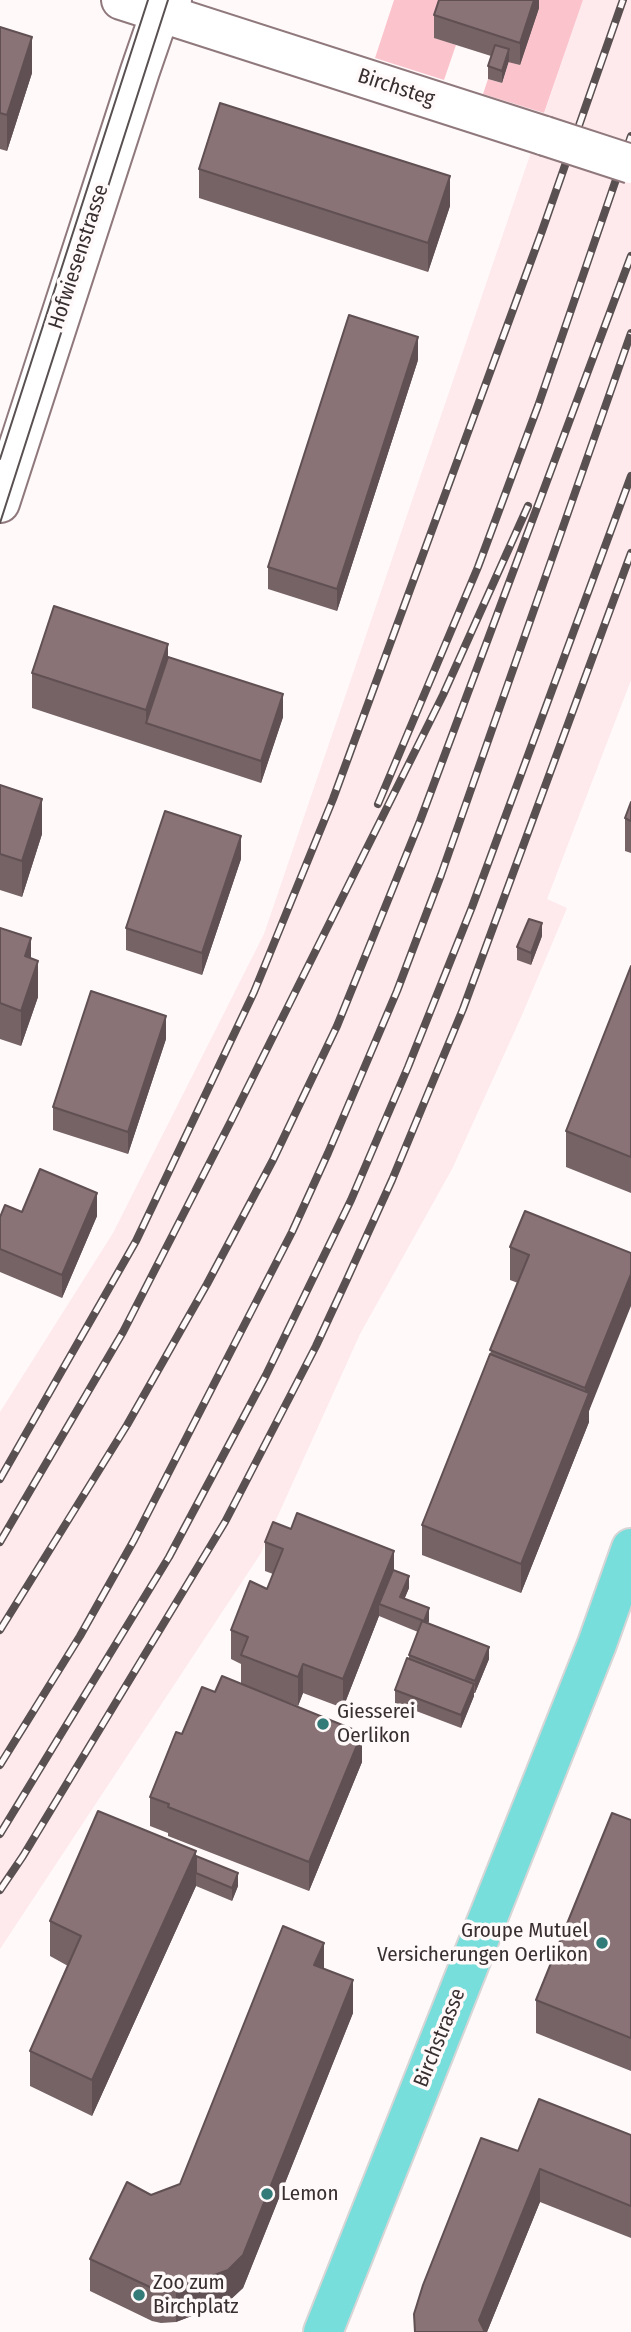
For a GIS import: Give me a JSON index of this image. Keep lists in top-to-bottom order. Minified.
{"streets":{"main road":["Birchstrasse"],"street":["Birchsteg","Hofwiesenstrasse"]},"crossings":[["Birchsteg","Hofwiesenstrasse"]],"places":["Giesserei Oerlikon","Groupe Mutuel Versicherungen Oerlikon","Lemon","Zoo zum Birchplatz"]}
